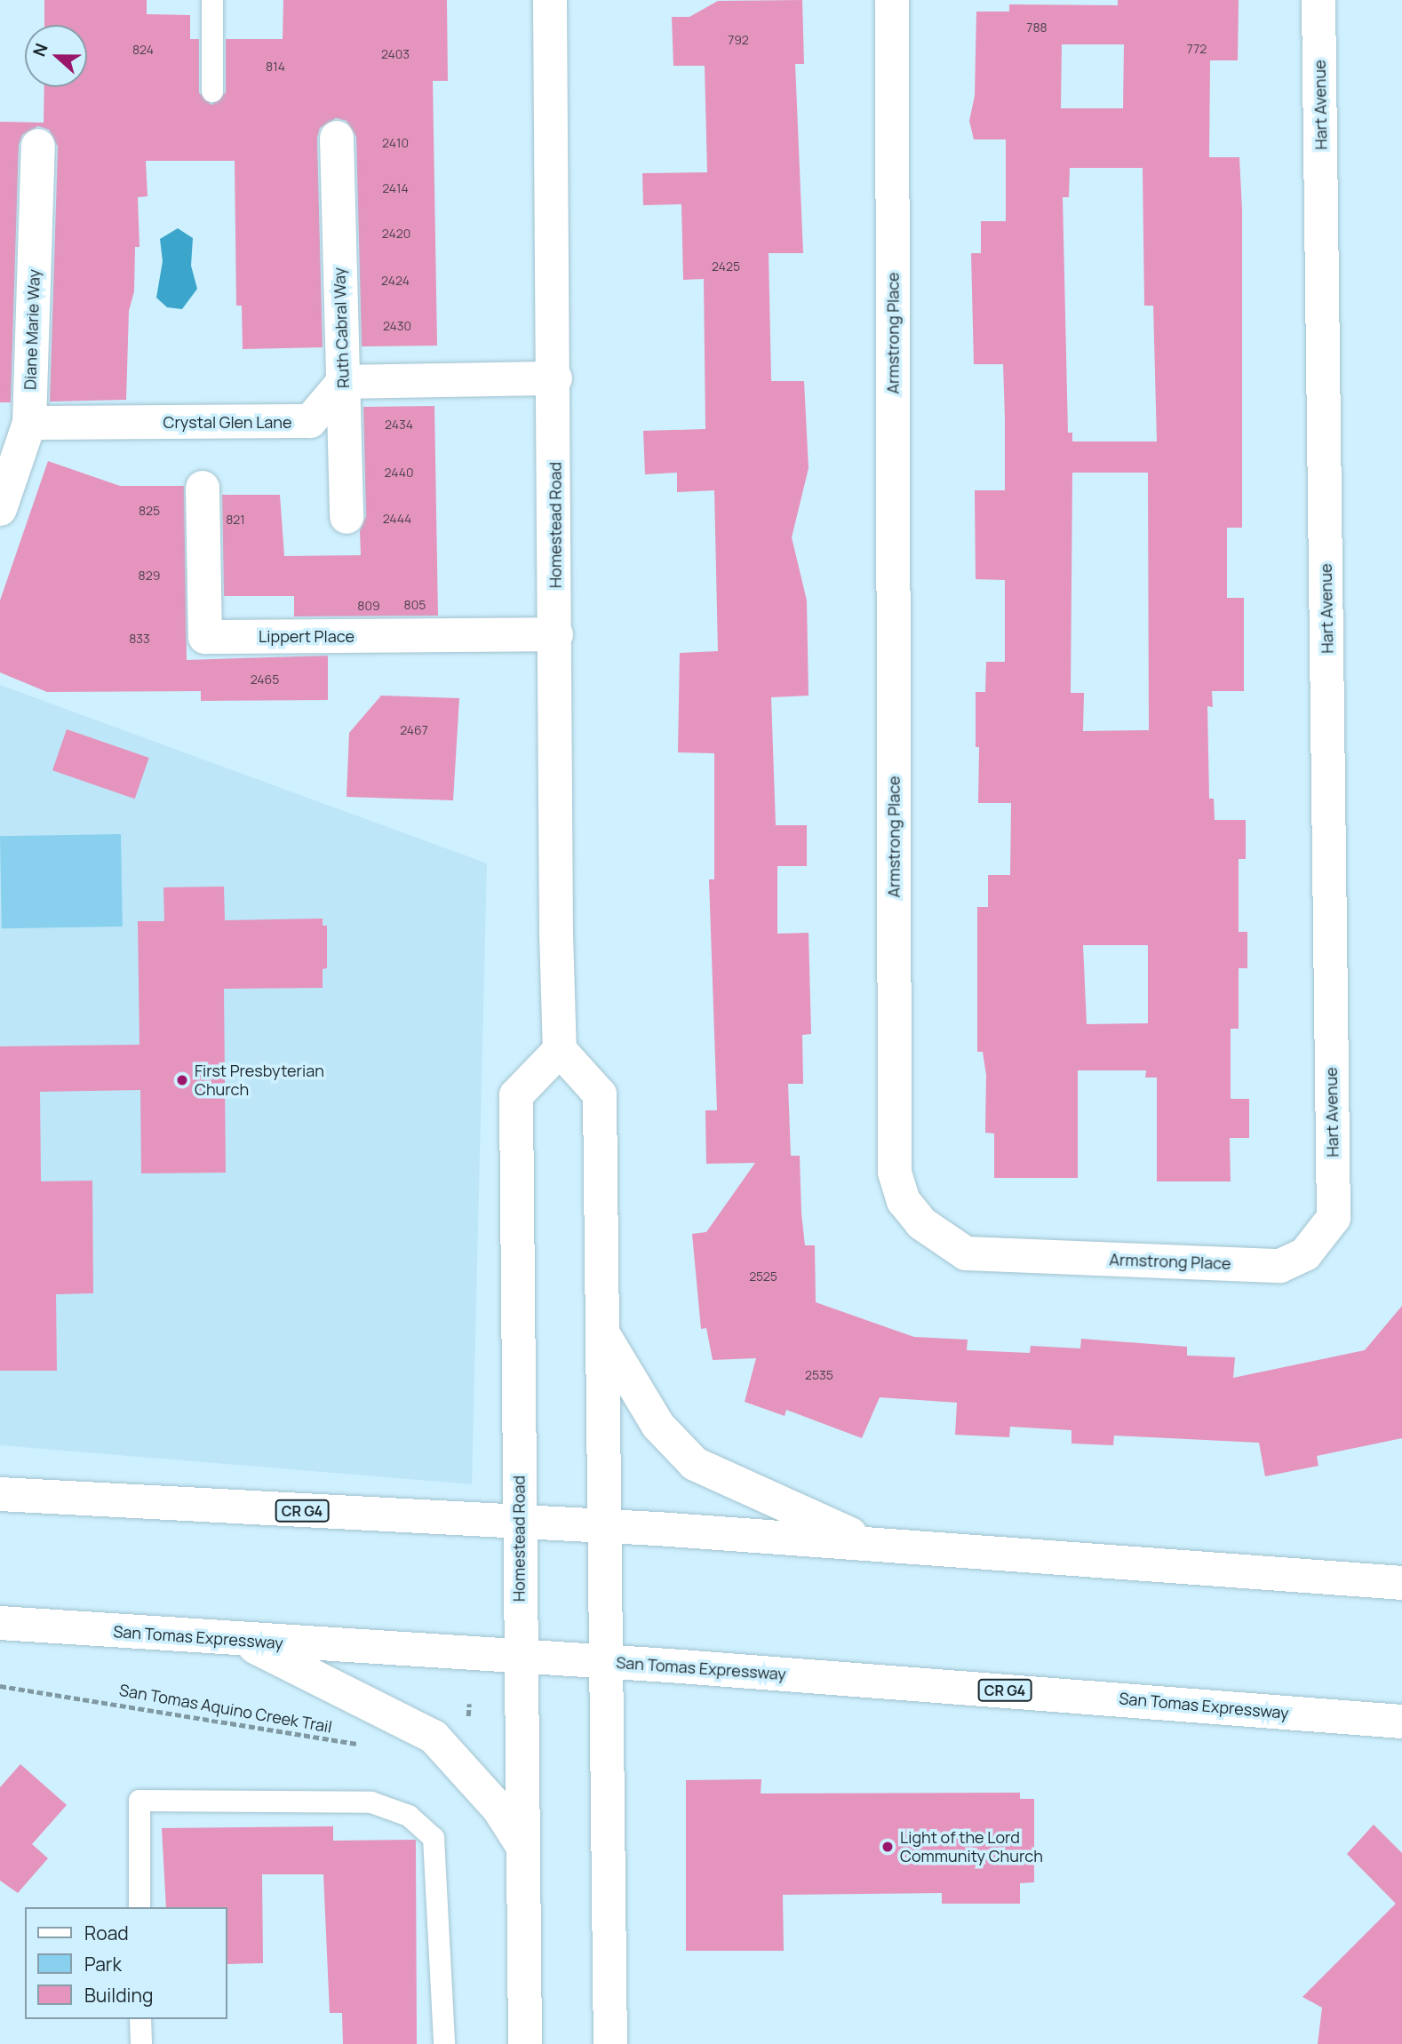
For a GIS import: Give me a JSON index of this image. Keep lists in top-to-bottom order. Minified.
{"streets":{"main road":["Hart Avenue","Ruth Cabral Way","Diane Marie Way","Armstrong Place","Crystal Glen Lane","Homestead Road","Lippert Place","CR G4","San Tomas Expressway"],"path":["San Tomas Aquino Creek Trail"]},"crossings":[["Hart Avenue","Armstrong Place"],["Ruth Cabral Way","Crystal Glen Lane"],["Diane Marie Way","Crystal Glen Lane"],["Homestead Road","Lippert Place"],["Homestead Road","CR G4"],["Homestead Road","San Tomas Expressway"]],"places":["First Presbyterian Church","Light of the Lord Community Church"],"house_numbers":["788","792","772","824","2403","814","2410","2414","2420","2425","2424","2430","2434","2440","825","2444","821","829","805","809","833","2465","2467","2525","2535"],"legend":["Road","Park","Building"],"north":"left"}
